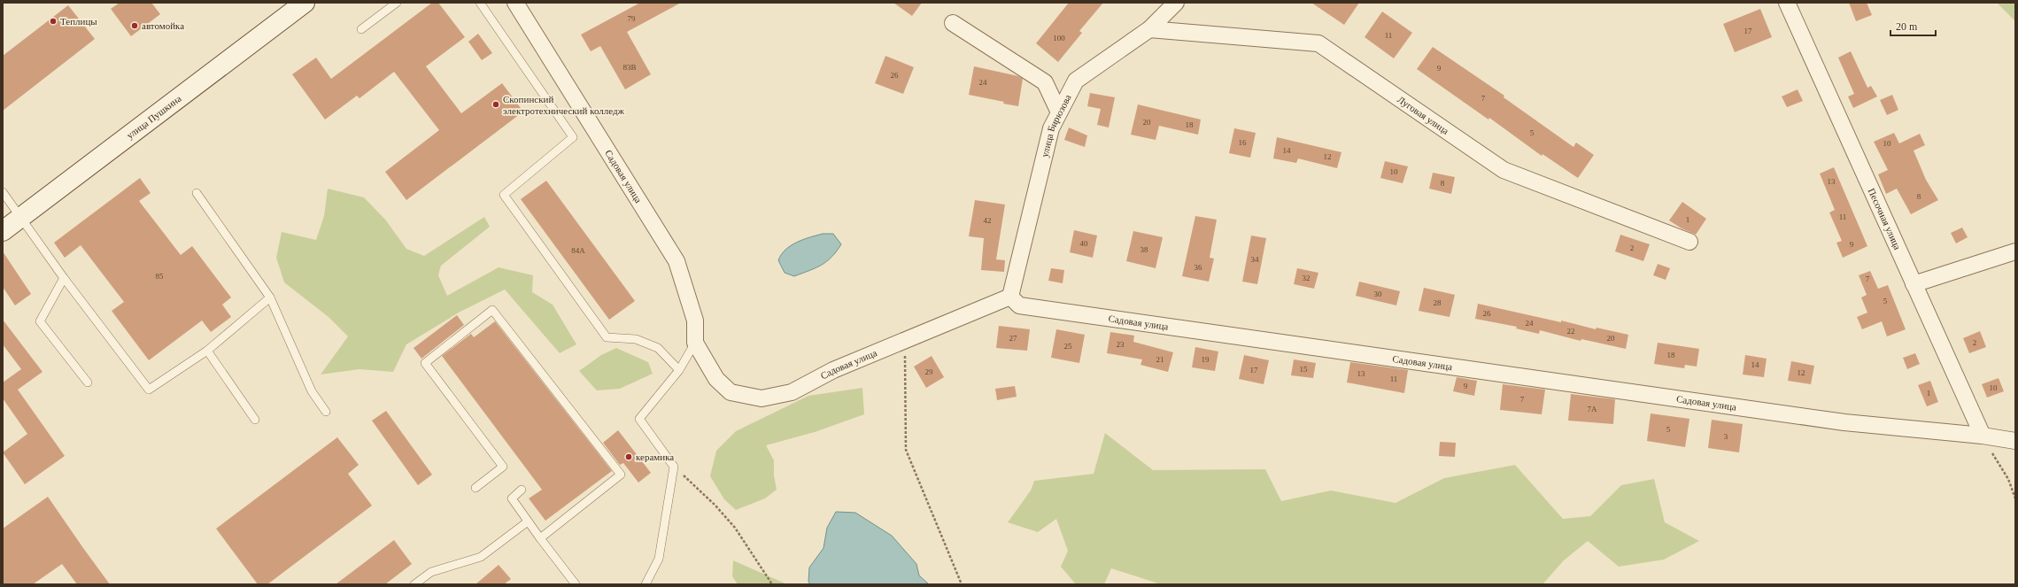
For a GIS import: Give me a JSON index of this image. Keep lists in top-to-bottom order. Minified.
{"streets":{"main road":["улица Пушкина"],"street":["Луговая улица","улица Бирюзова","Садовая улица","Песочная улица"]},"crossings":[["Луговая улица","улица Бирюзова"],["улица Бирюзова","Садовая улица"],["Садовая улица","Песочная улица"]],"places":["Теплицы","автомойка","Скопинский электротехнический колледж","керамика"],"house_numbers":["79","17","11","100","83В","9","26","24","7","20","18","5","16","10","14","12","10","13","8","8","11","1","42","40","9","2","38","84А","34","36","85","32","7","30","5","28","26","24","22","27","20","2","23","25","18","21","19","14","15","17","29","12","13","11","9","10","1","7","7А","5","3"],"scale_bar":"20 m"}
